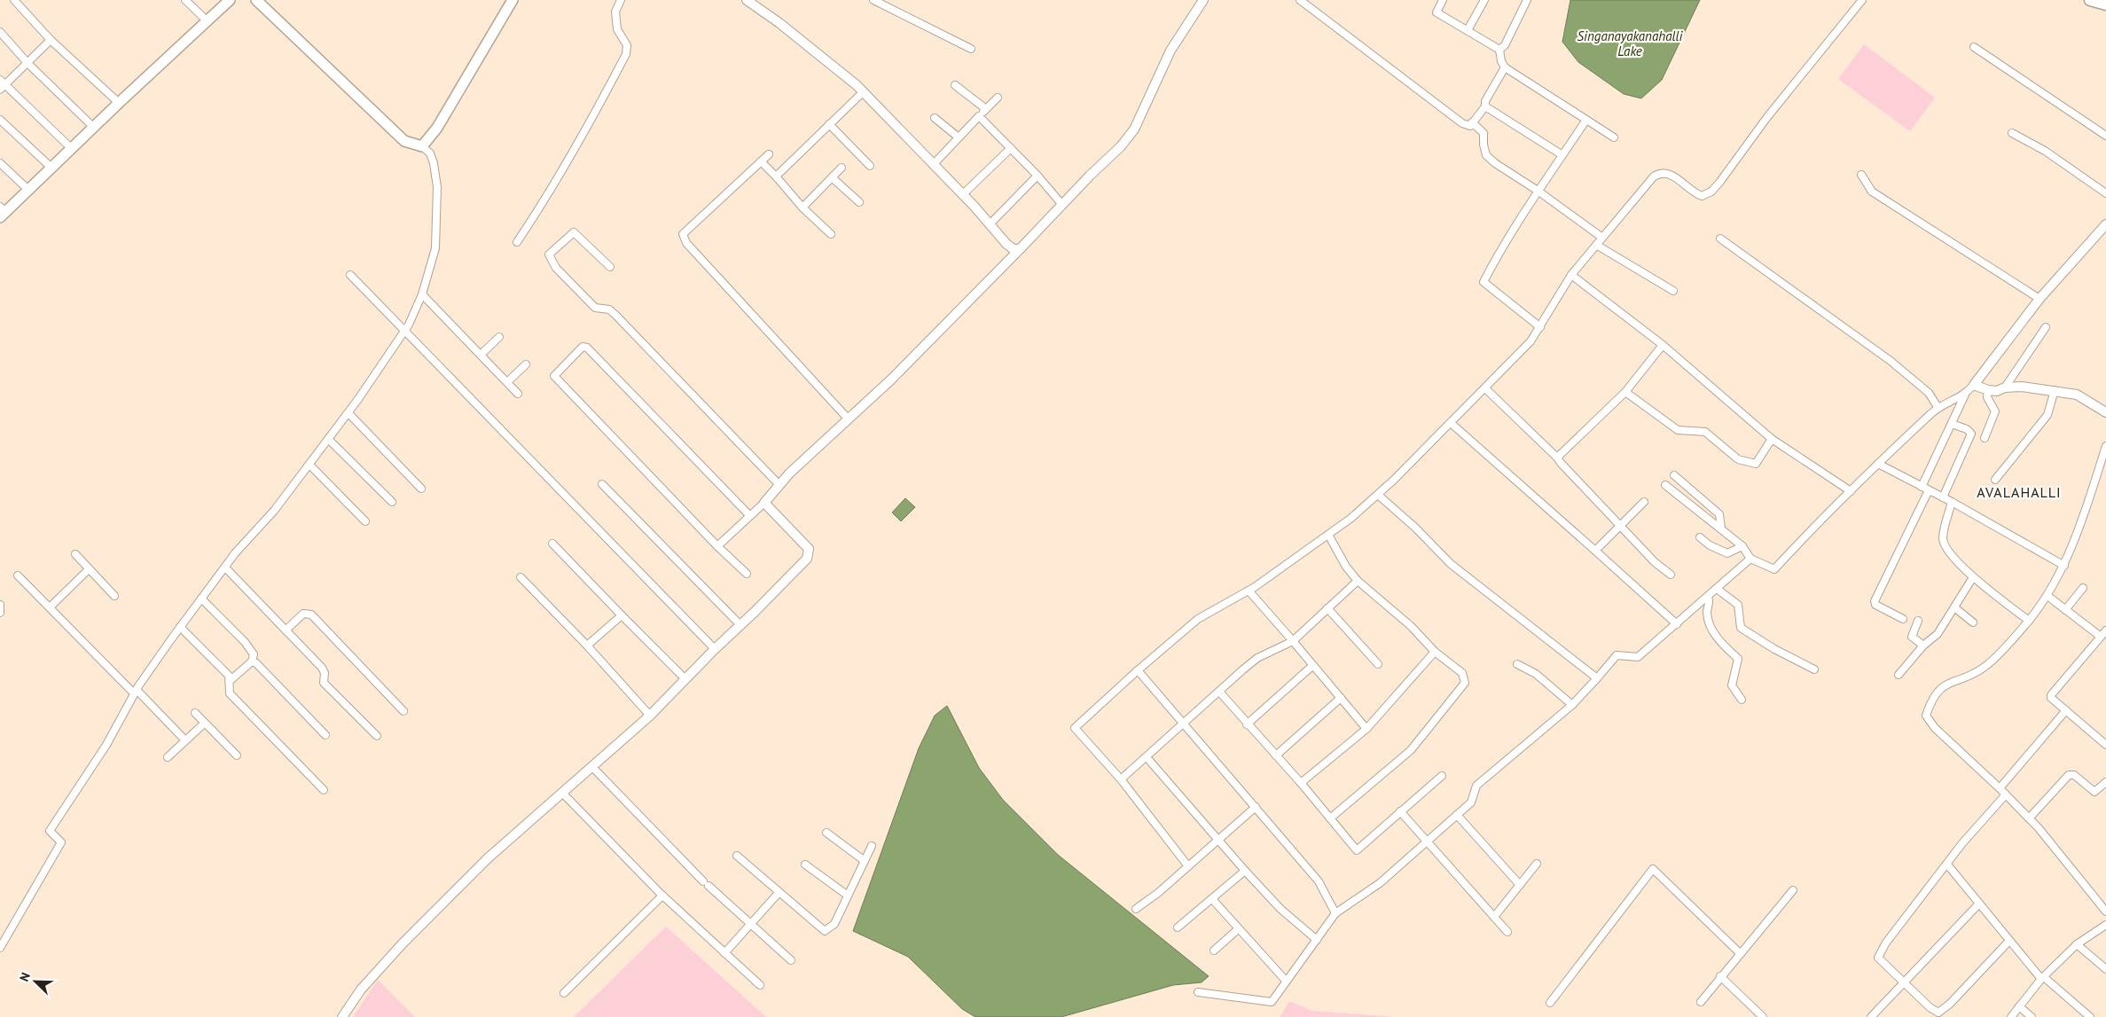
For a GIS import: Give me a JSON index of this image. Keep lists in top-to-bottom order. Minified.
{"districts":["AVALAHALLI"],"water":["Singanayakanahalli Lake"],"north":"top left"}
